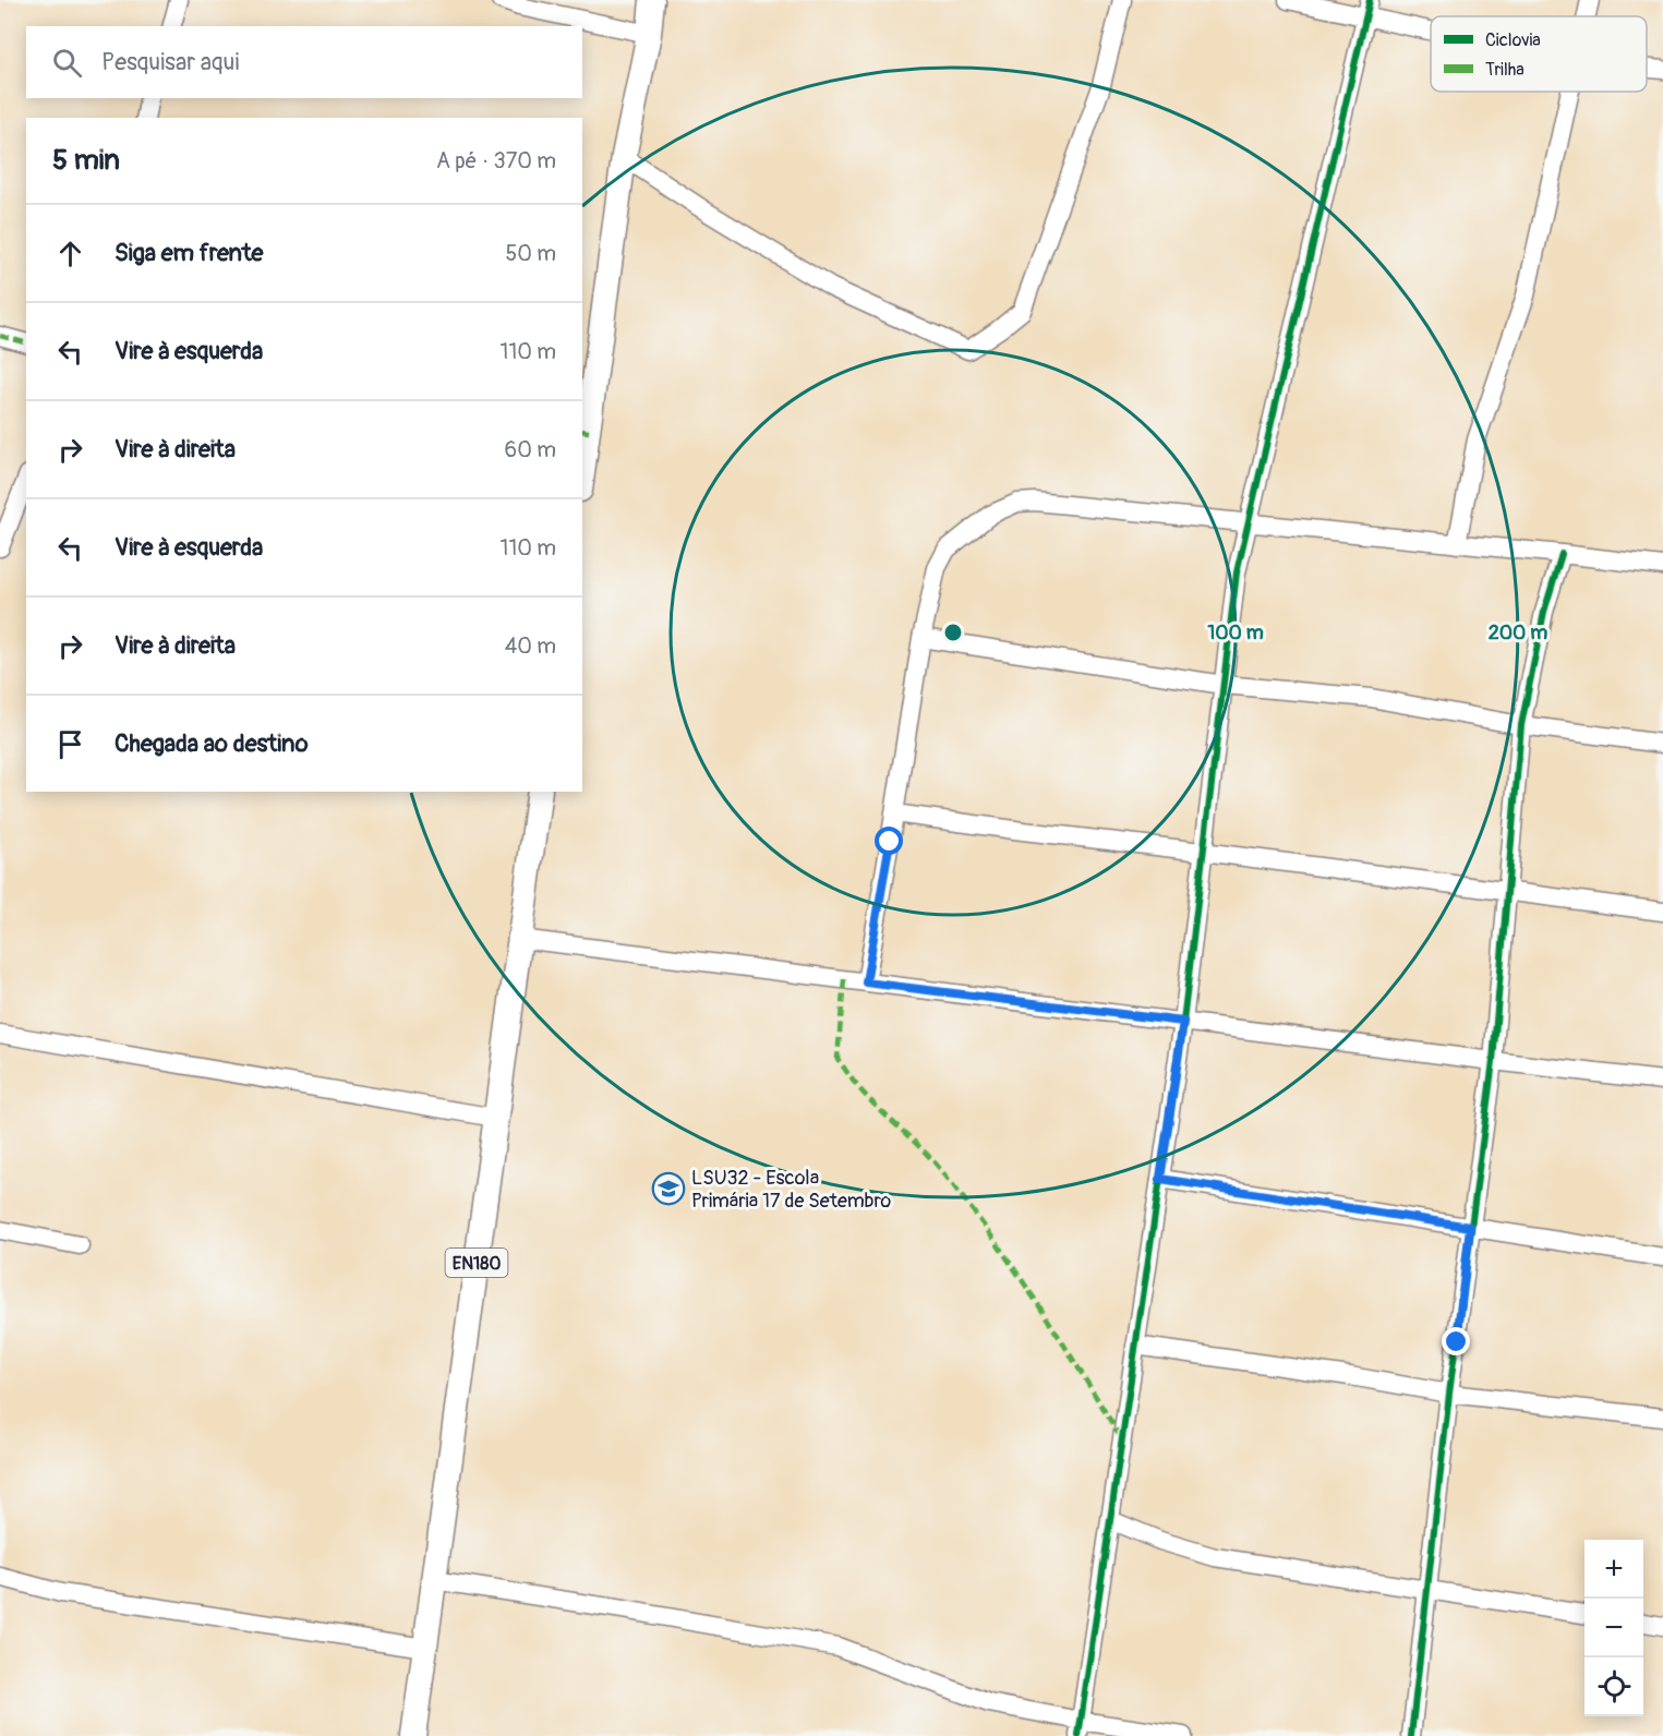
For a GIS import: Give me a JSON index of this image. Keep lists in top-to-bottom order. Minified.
{"streets":{"main road":["EN180"]},"places":{"school or university":["LSU32 - Escola Primária 17 de Setembro"]},"legend":["Ciclovia","Trilha"],"page":{"search":"Pesquisar aqui","heading":["5 min","A pé · 370 m"],"list":[["Siga em frente","50 m"],["Vire à esquerda","110 m"],["Vire à direita","60 m"],["Vire à esquerda","110 m"],["Vire à direita","40 m"],"Chegada ao destino"],"map_buttons":["+","−"]},"rings":["100 m","200 m"]}
